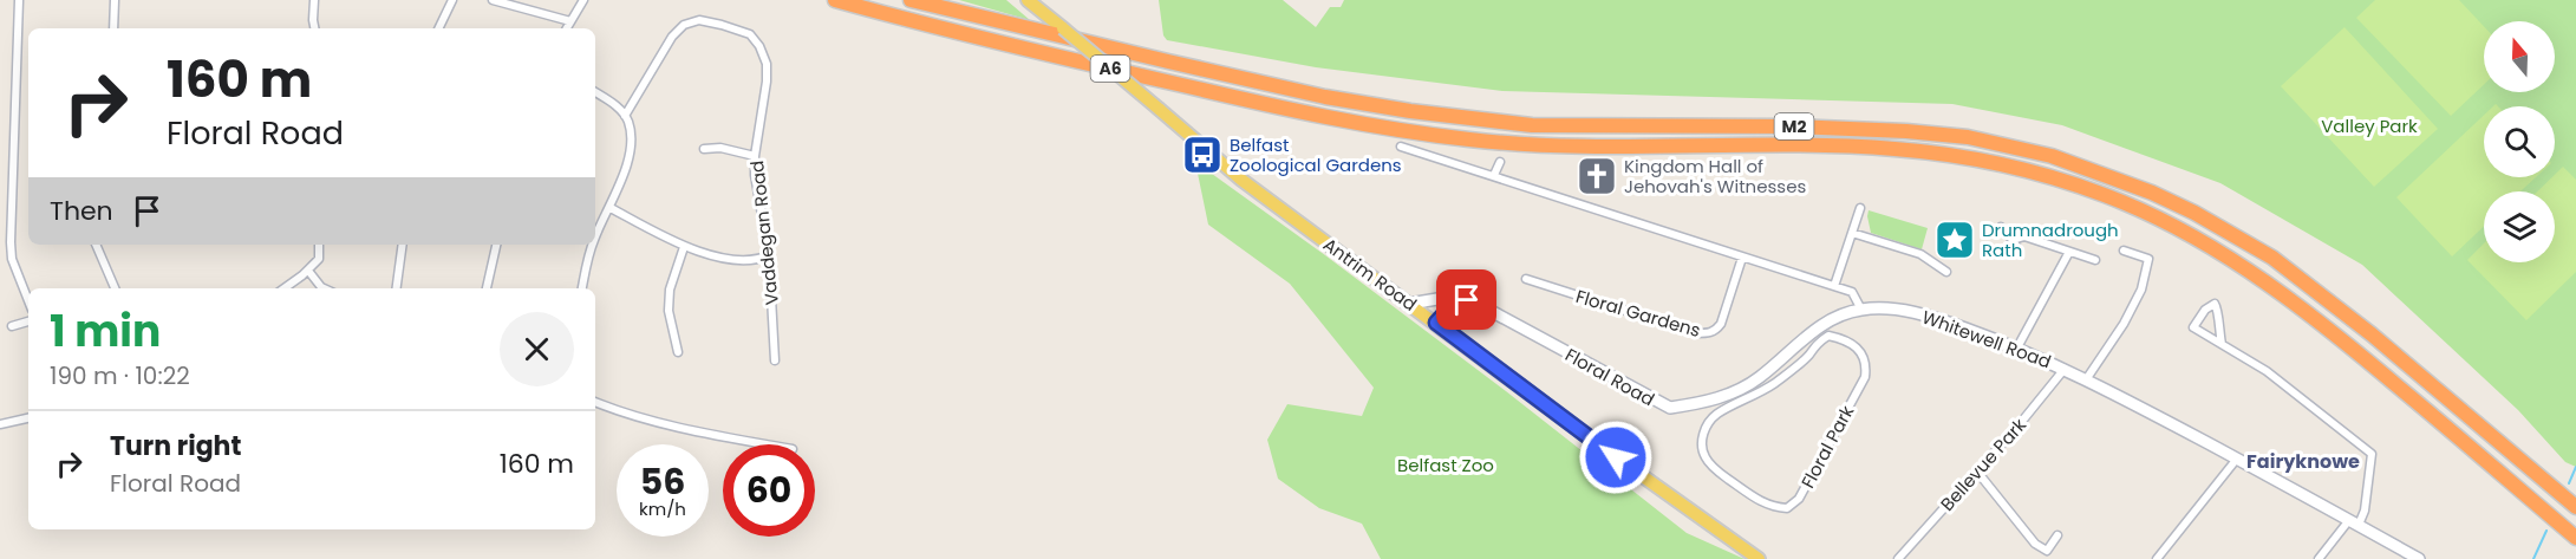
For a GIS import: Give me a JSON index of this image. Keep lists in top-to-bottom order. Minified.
{"streets":{"highway":["M2"],"main road":["A6","Antrim Road"],"street":["Vaddegan Road","Floral Gardens","Whitewell Road","Floral Road","Floral Park","Bellevue Park"]},"crossings":[["Whitewell Road","Floral Road"],["Whitewell Road","Bellevue Park"]],"districts":["Fairyknowe"],"parks":["Valley Park","Belfast Zoo"],"places":{"bus stop":["Belfast Zoological Gardens"],"church":["Kingdom Hall of Jehovah's Witnesses"],"place":["Drumnadrough Rath"]},"north":"top","page":{"turn":["160 m","Floral Road"],"then":"Then","heading":["1 min","190 m · 10:22"],"list":[{"name":"Turn right","note":"Floral Road","value":"160 m"}],"speed":"56 km/h","limit":"60"}}
